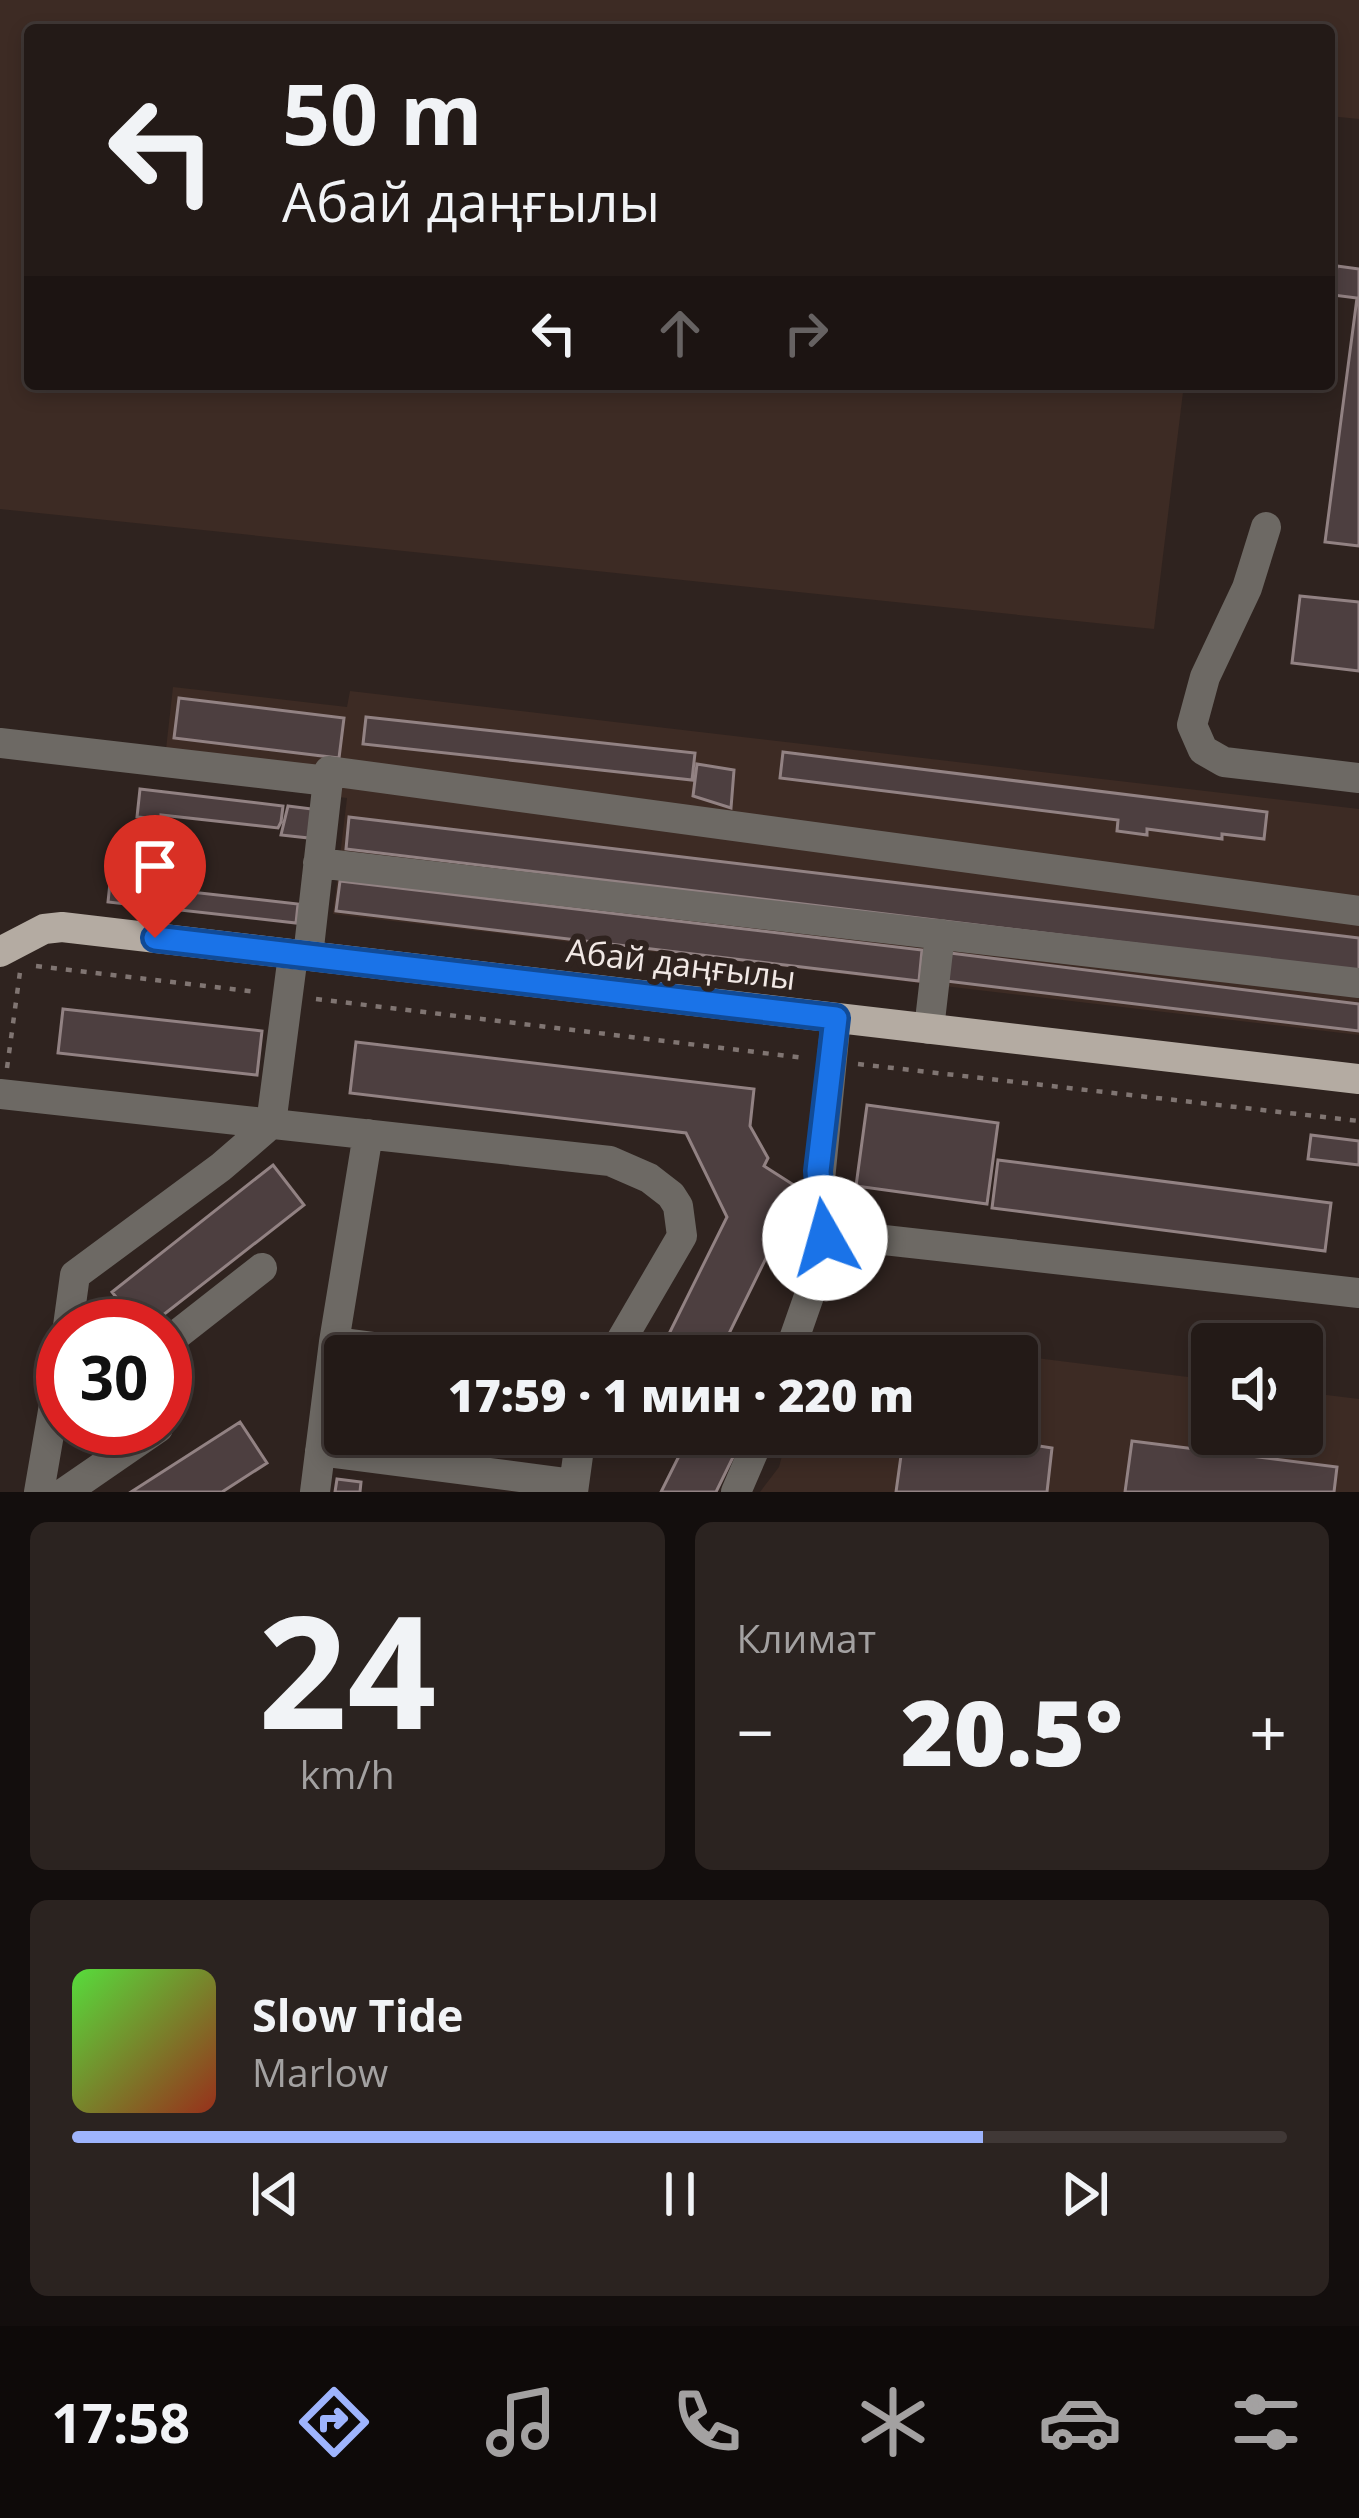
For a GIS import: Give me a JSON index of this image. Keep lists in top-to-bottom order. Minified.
{"streets":{"main road":["Абай даңғылы"]},"page":{"turn":["50 m","Абай даңғылы"],"limit":"30","trip":"17:59 · 1 мин · 220 m","tile":[["24","km/h"],"Климат"],"heat":["−","20.5°","+"],"song":["Slow Tide","Marlow"],"tabs":"17:58"}}
